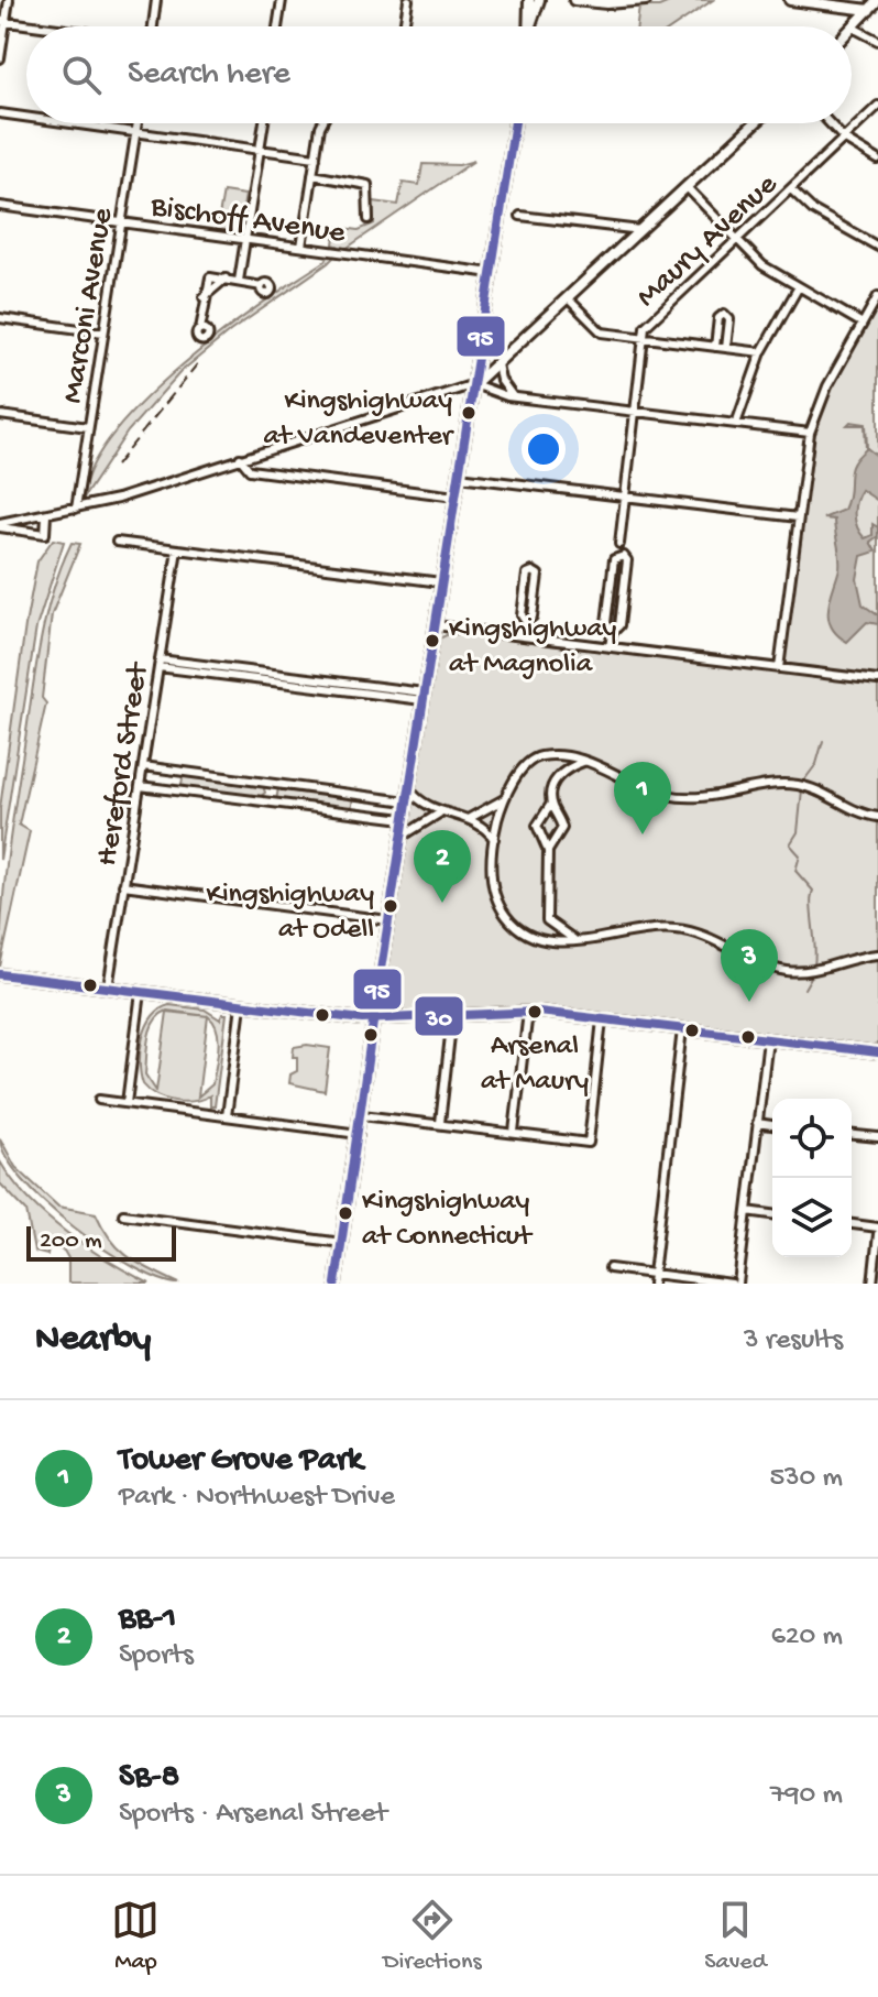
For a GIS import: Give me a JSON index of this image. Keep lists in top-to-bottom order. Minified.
{"streets":{"street":["Bischoff Avenue","Maury Avenue","Marconi Avenue","Hereford Street"]},"crossings":[["Bischoff Avenue","Marconi Avenue"]],"places":["Kingshighway at Vandeventer","Kingshighway at Magnolia","Kingshighway at Odell","Arsenal at Maury","Kingshighway at Connecticut"],"lines":["transit line 95","transit line 30"],"scale_bar":"200 m","page":{"search":"Search here","pins":["1","2","3"],"scale":"200 m","heading":["Nearby","3 results"],"list":[{"mark":"1","name":"Tower Grove Park","note":"Park · Northwest Drive","value":"530 m"},{"mark":"2","name":"BB-1","note":"Sports","value":"620 m"},{"mark":"3","name":"SB-8","note":"Sports · Arsenal Street","value":"790 m"}],"nav":["Map","Directions","Saved"]}}
